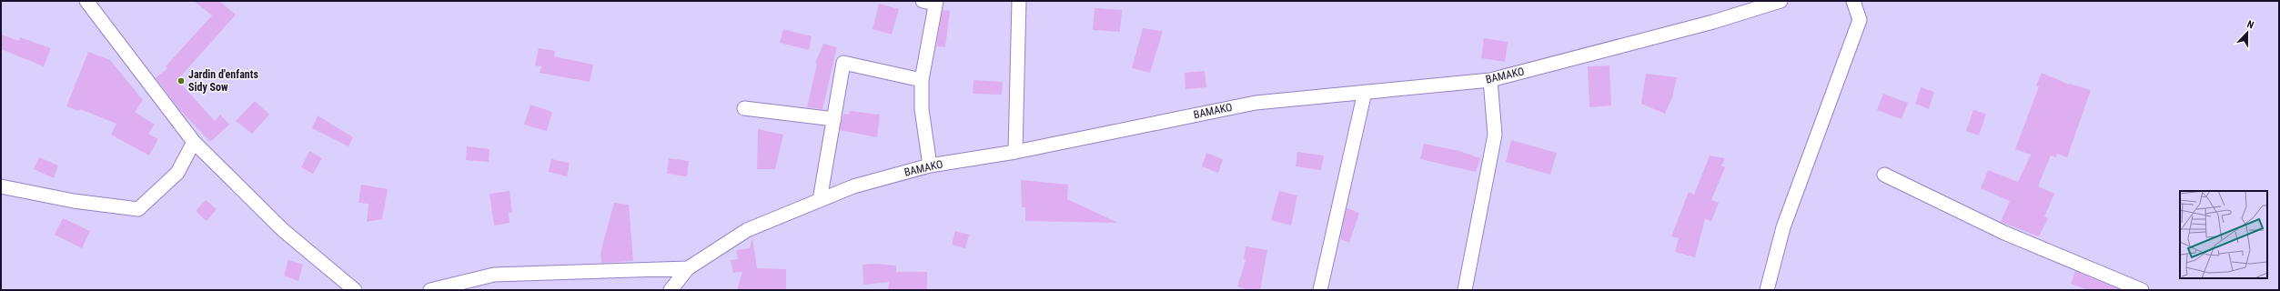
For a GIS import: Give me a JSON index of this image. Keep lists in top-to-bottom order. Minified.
{"streets":{"street":["BAMAKO"]},"places":["Jardin d'enfants Sidy Sow"],"north":"top"}
